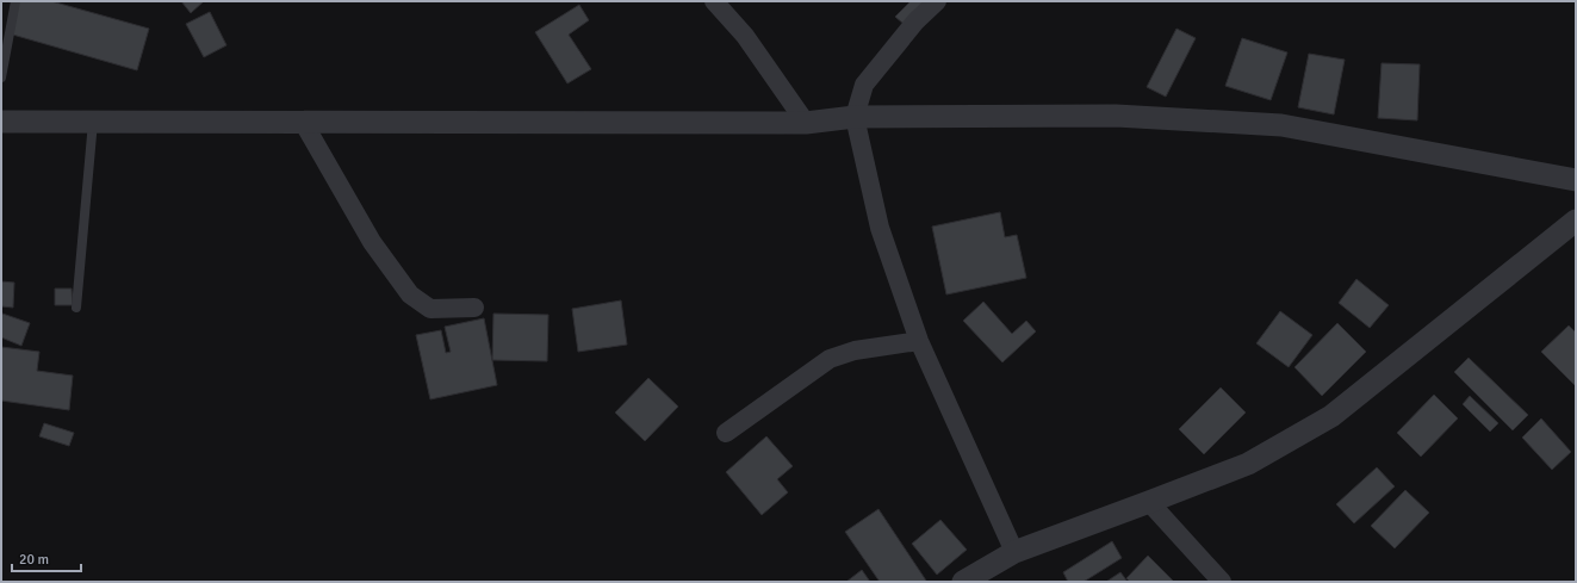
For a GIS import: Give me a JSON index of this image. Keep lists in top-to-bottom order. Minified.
{"scale_bar":"20 m"}
